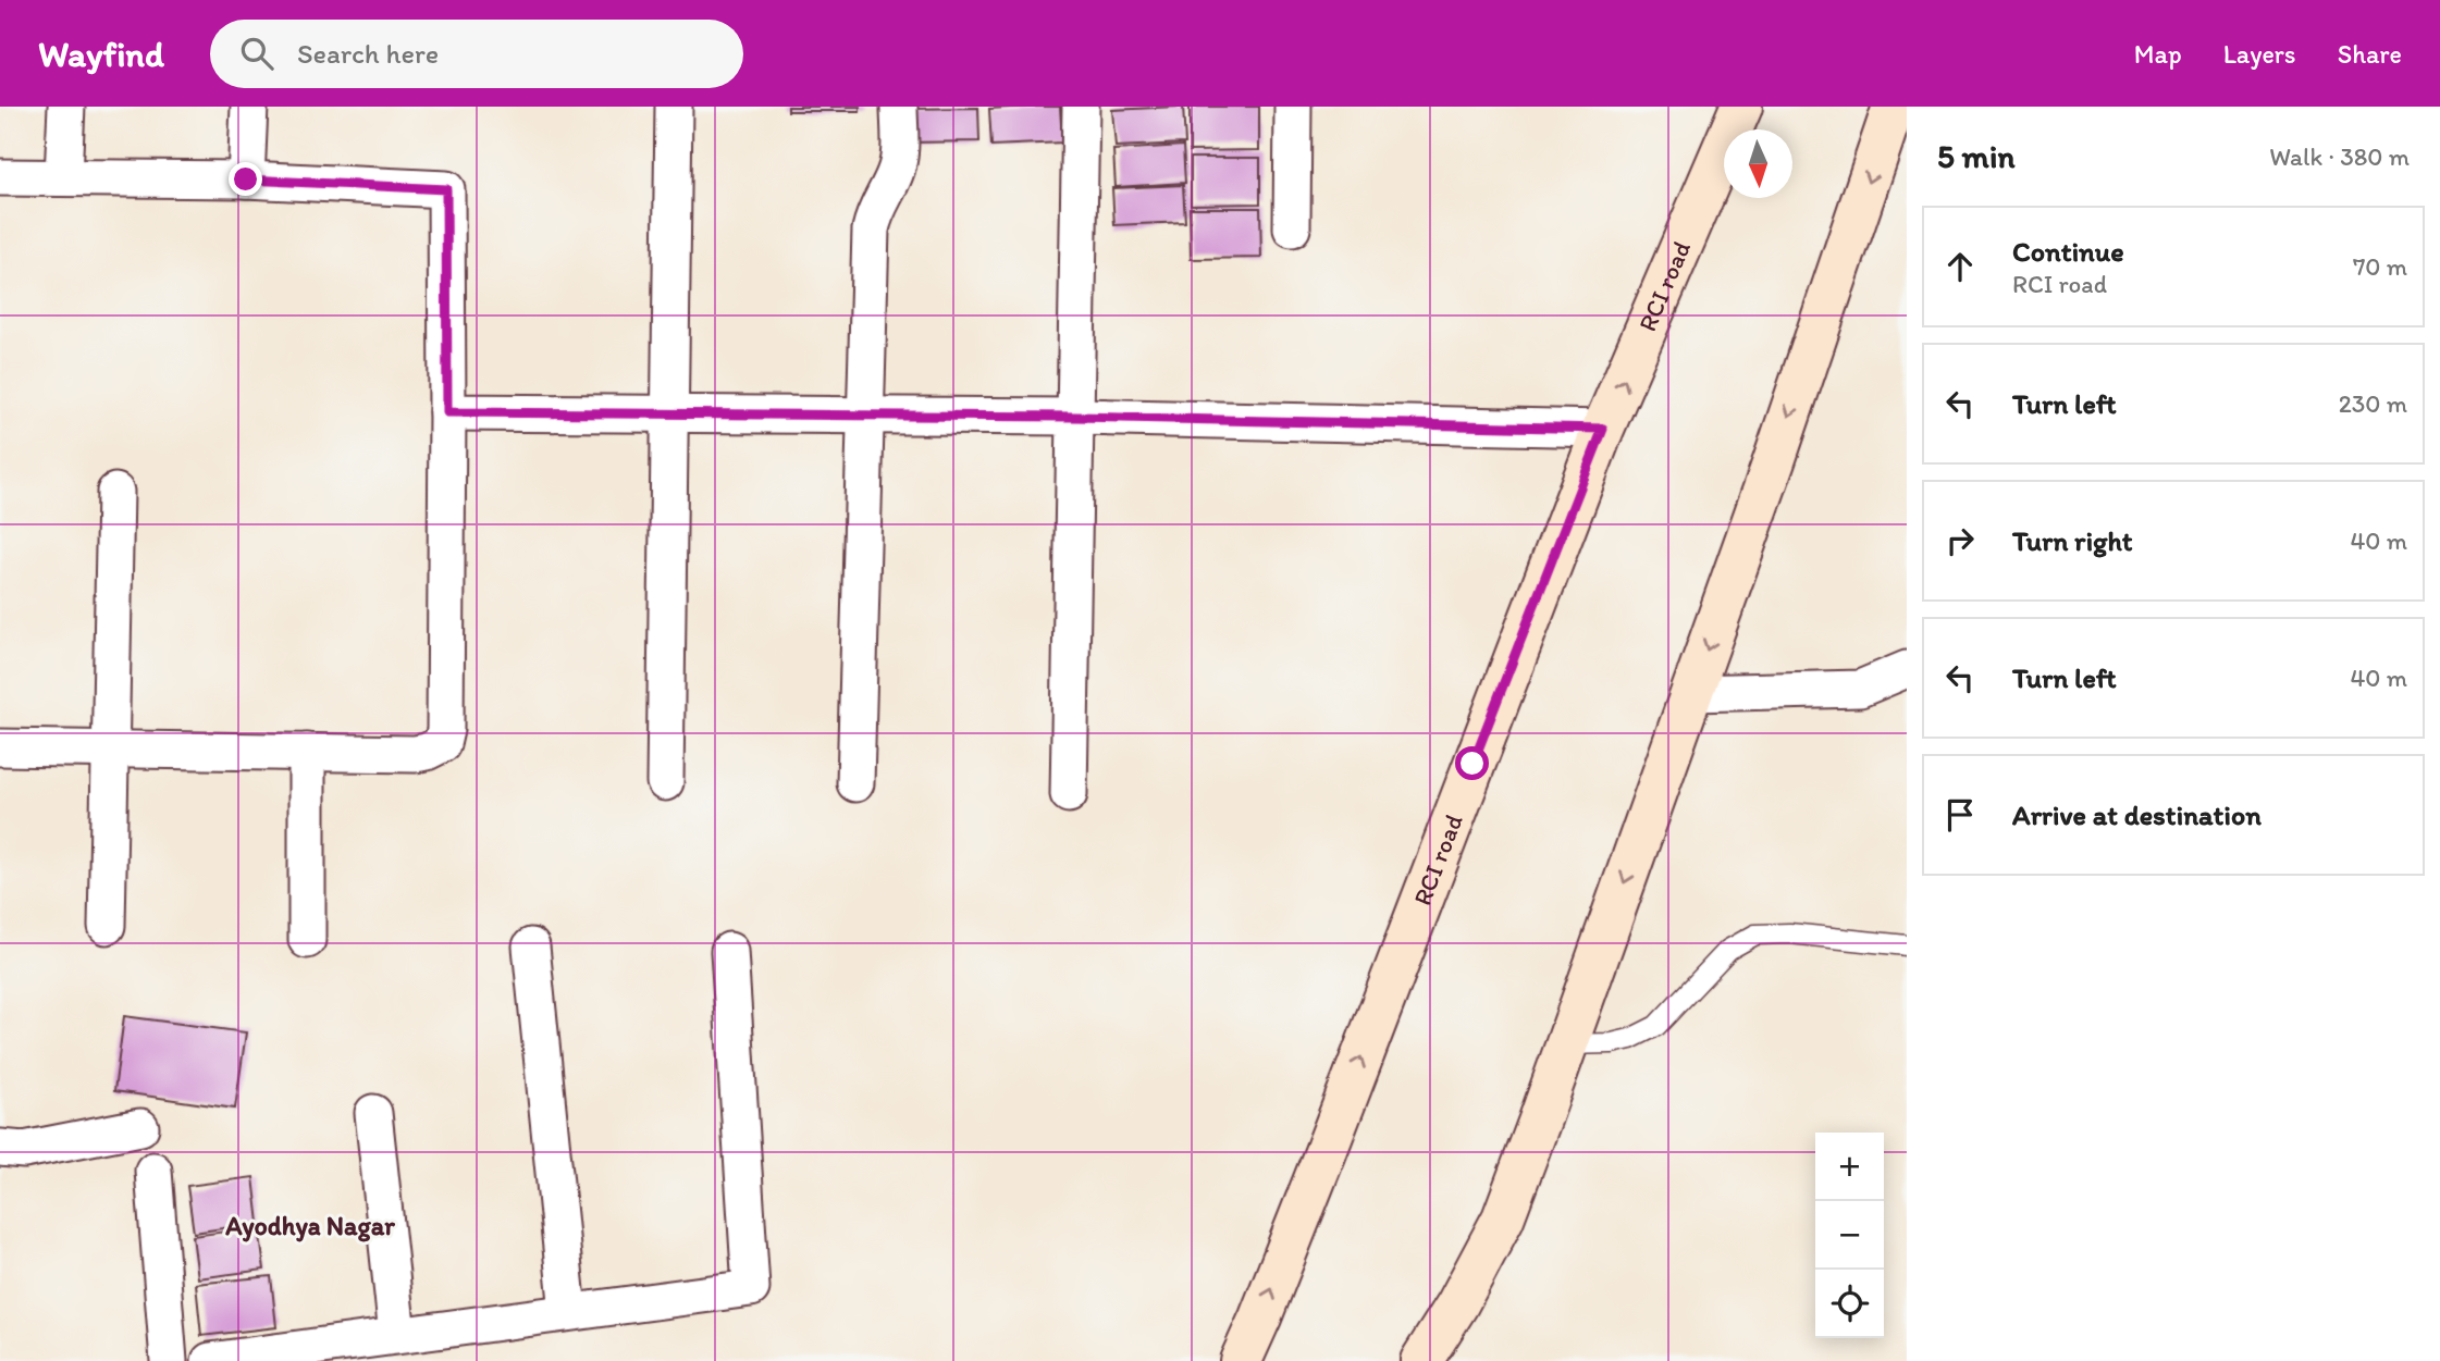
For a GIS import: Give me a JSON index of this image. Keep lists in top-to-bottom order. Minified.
{"streets":{"main road":["RCI road"]},"districts":["Ayodhya Nagar"],"north":"bottom","page":{"header":"Wayfind","search":"Search here","nav":["Map","Layers","Share"],"heading":["5 min","Walk · 380 m"],"list":[["Continue","RCI road","70 m"],["Turn left","230 m"],["Turn right","40 m"],["Turn left","40 m"],"Arrive at destination"],"map_buttons":["+","−"]}}
